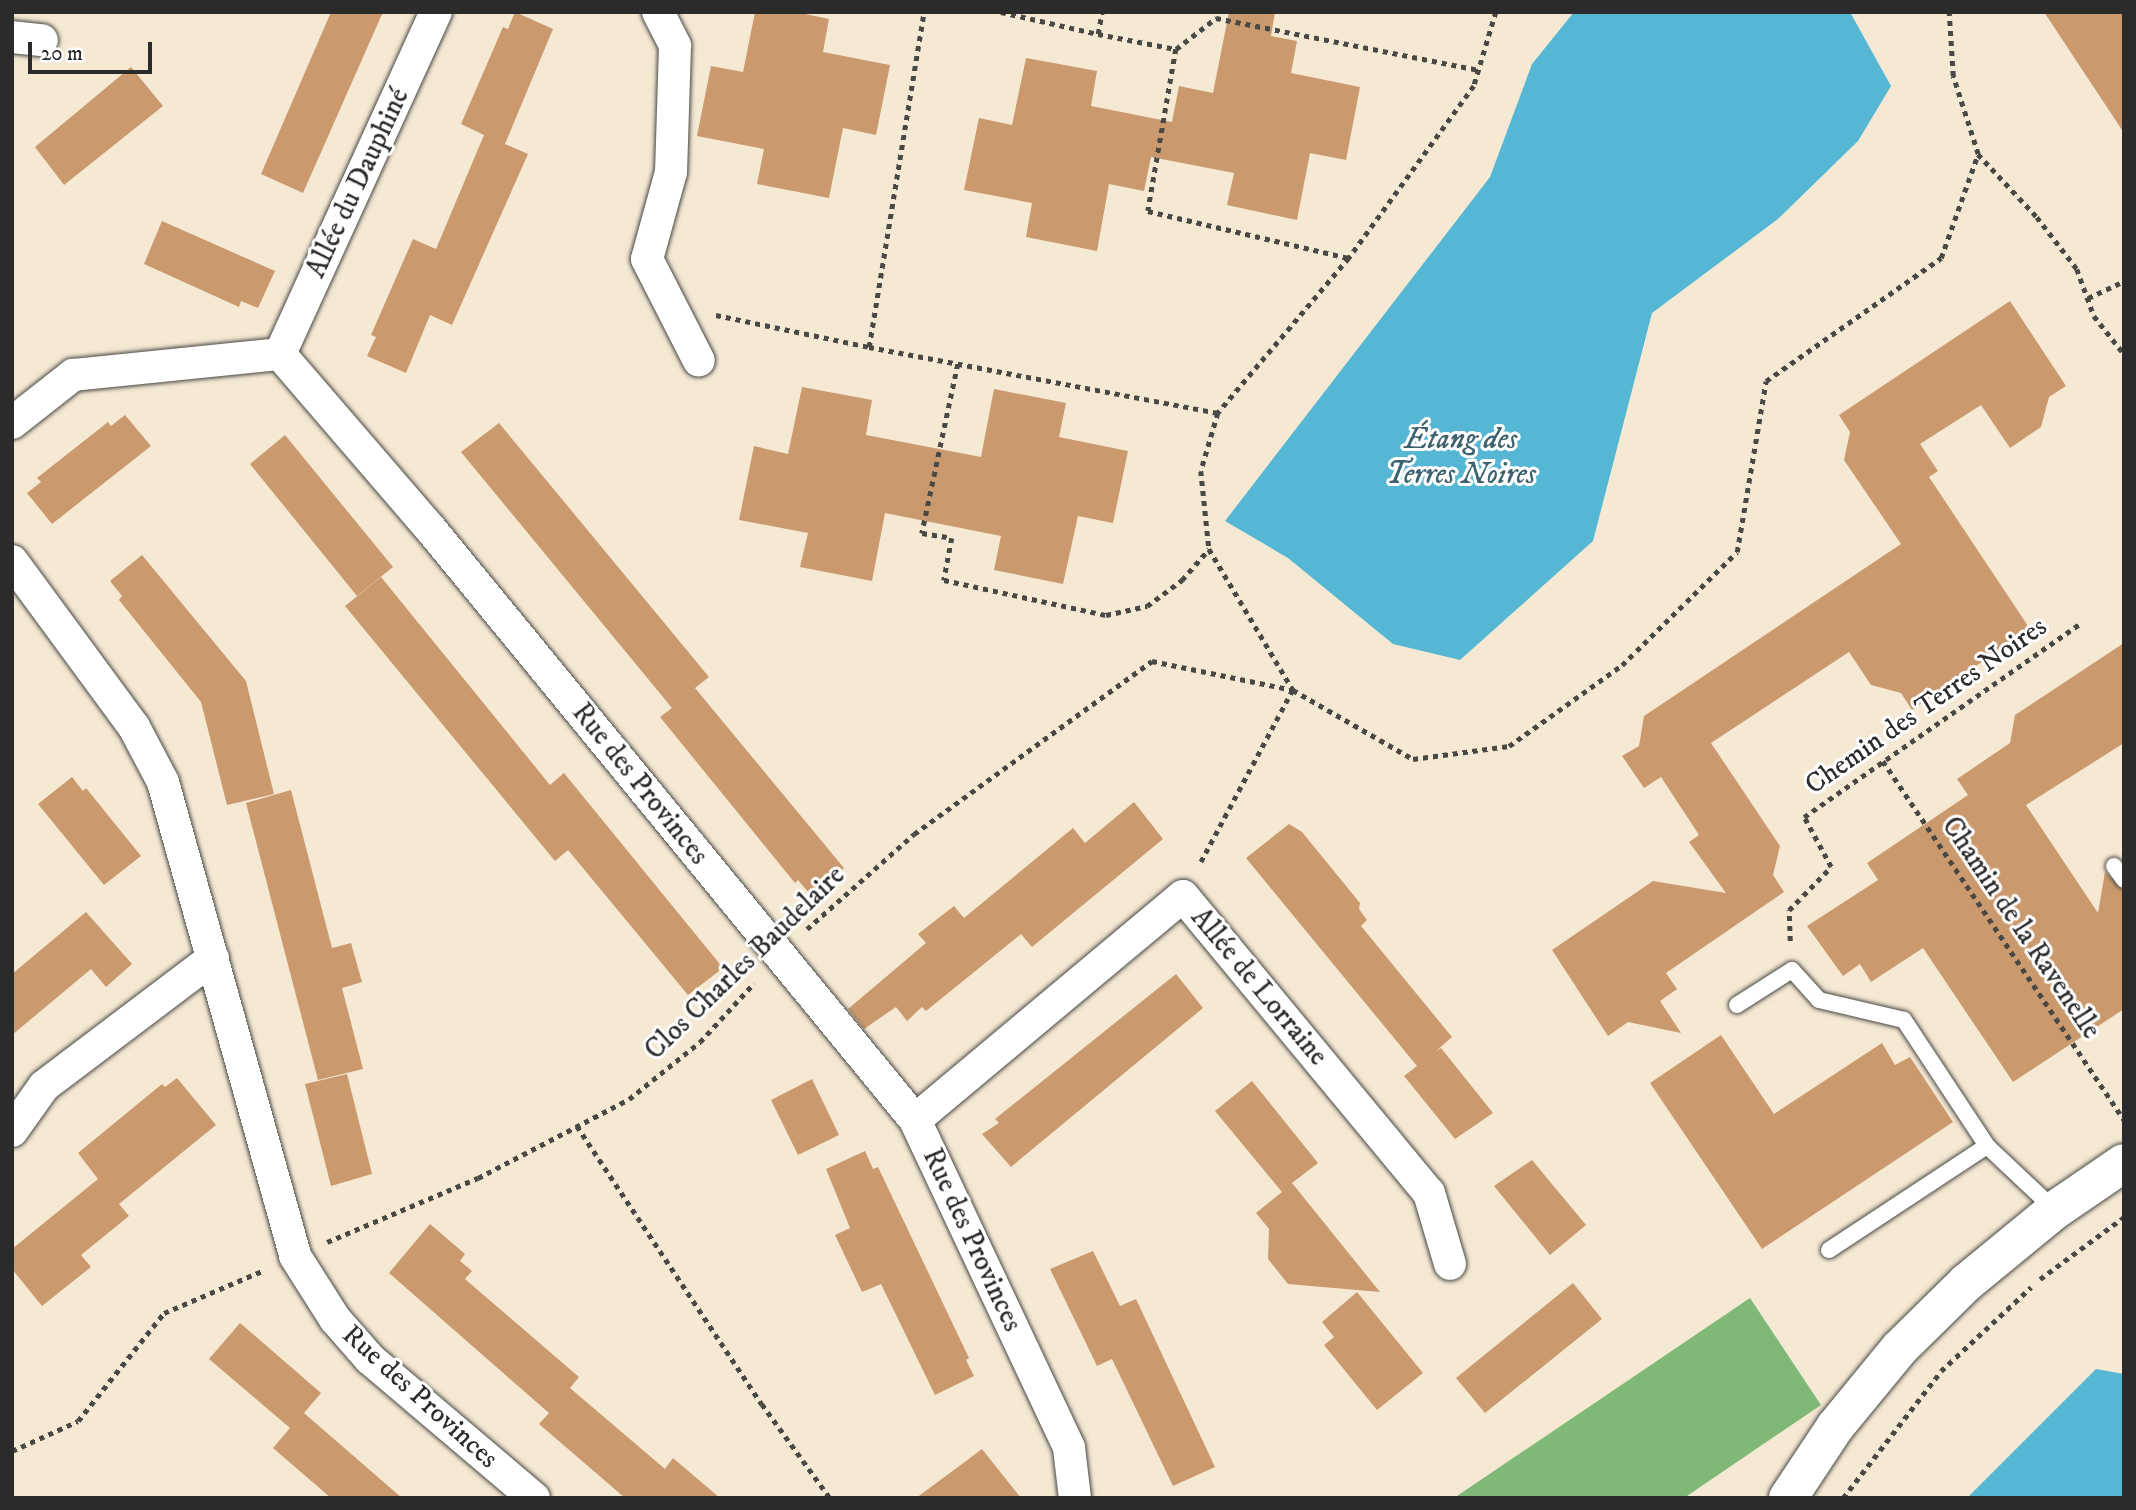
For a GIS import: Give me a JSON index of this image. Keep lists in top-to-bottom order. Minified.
{"streets":{"street":["Allée du Dauphiné","Rue des Provinces","Allée de Lorraine"],"path":["Chemin des Terres Noires","Chamin de la Ravenelle","Clos Charles Baudelaire"]},"crossings":[["Allée du Dauphiné","Rue des Provinces"],["Chemin des Terres Noires","Chamin de la Ravenelle"],["Rue des Provinces","Clos Charles Baudelaire"],["Rue des Provinces","Allée de Lorraine"]],"water":["Étang des Terres Noires"],"scale_bar":"20 m"}
